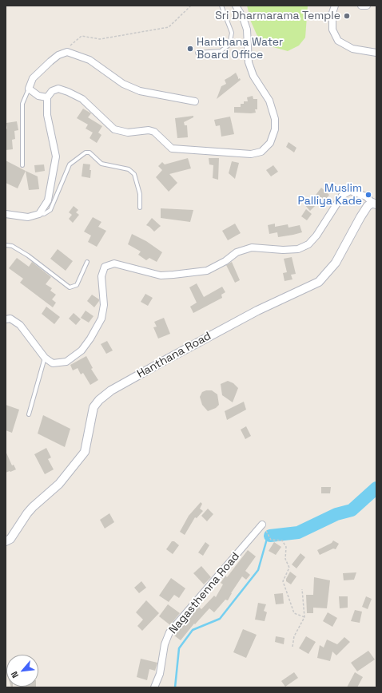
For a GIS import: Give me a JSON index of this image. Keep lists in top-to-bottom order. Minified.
{"streets":{"street":["Hanthana Road","Nagasthenna Road"]},"places":["Sri Dharmarama Temple","Hanthana Water Board Office","Muslim Palliya Kade"],"north":"bottom left"}
